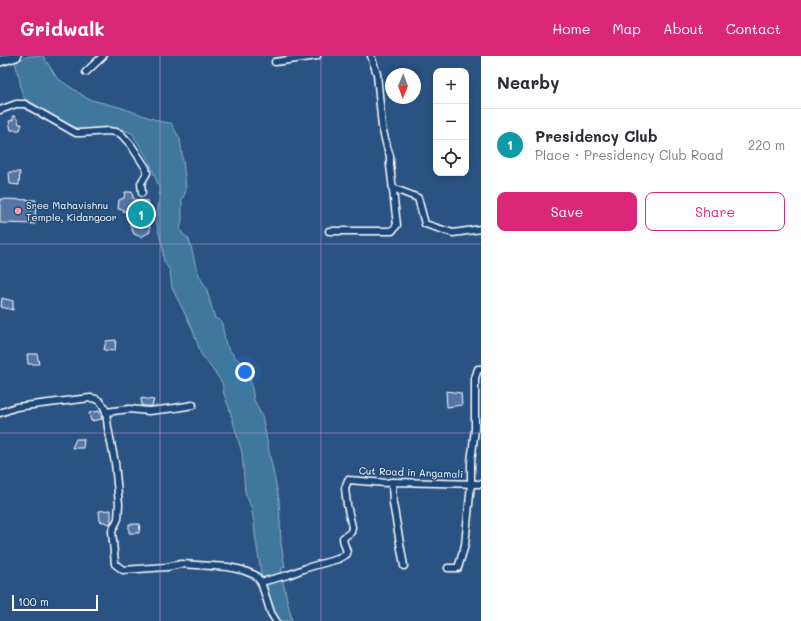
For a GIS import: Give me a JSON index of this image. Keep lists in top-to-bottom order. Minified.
{"streets":{"street":["Cut Road in Angamali"]},"places":["Sree Mahavishnu Temple, Kidangoor"],"scale_bar":"100 m","north":"bottom","page":{"header":"Gridwalk","nav":["Home","Map","About","Contact"],"heading":"Nearby","map_buttons":["+","−"],"list":[{"mark":"1","name":"Presidency Club","note":"Place · Presidency Club Road","value":"220 m"}],"buttons":["Save","Share"],"pins":"1","scale":"100 m"}}
